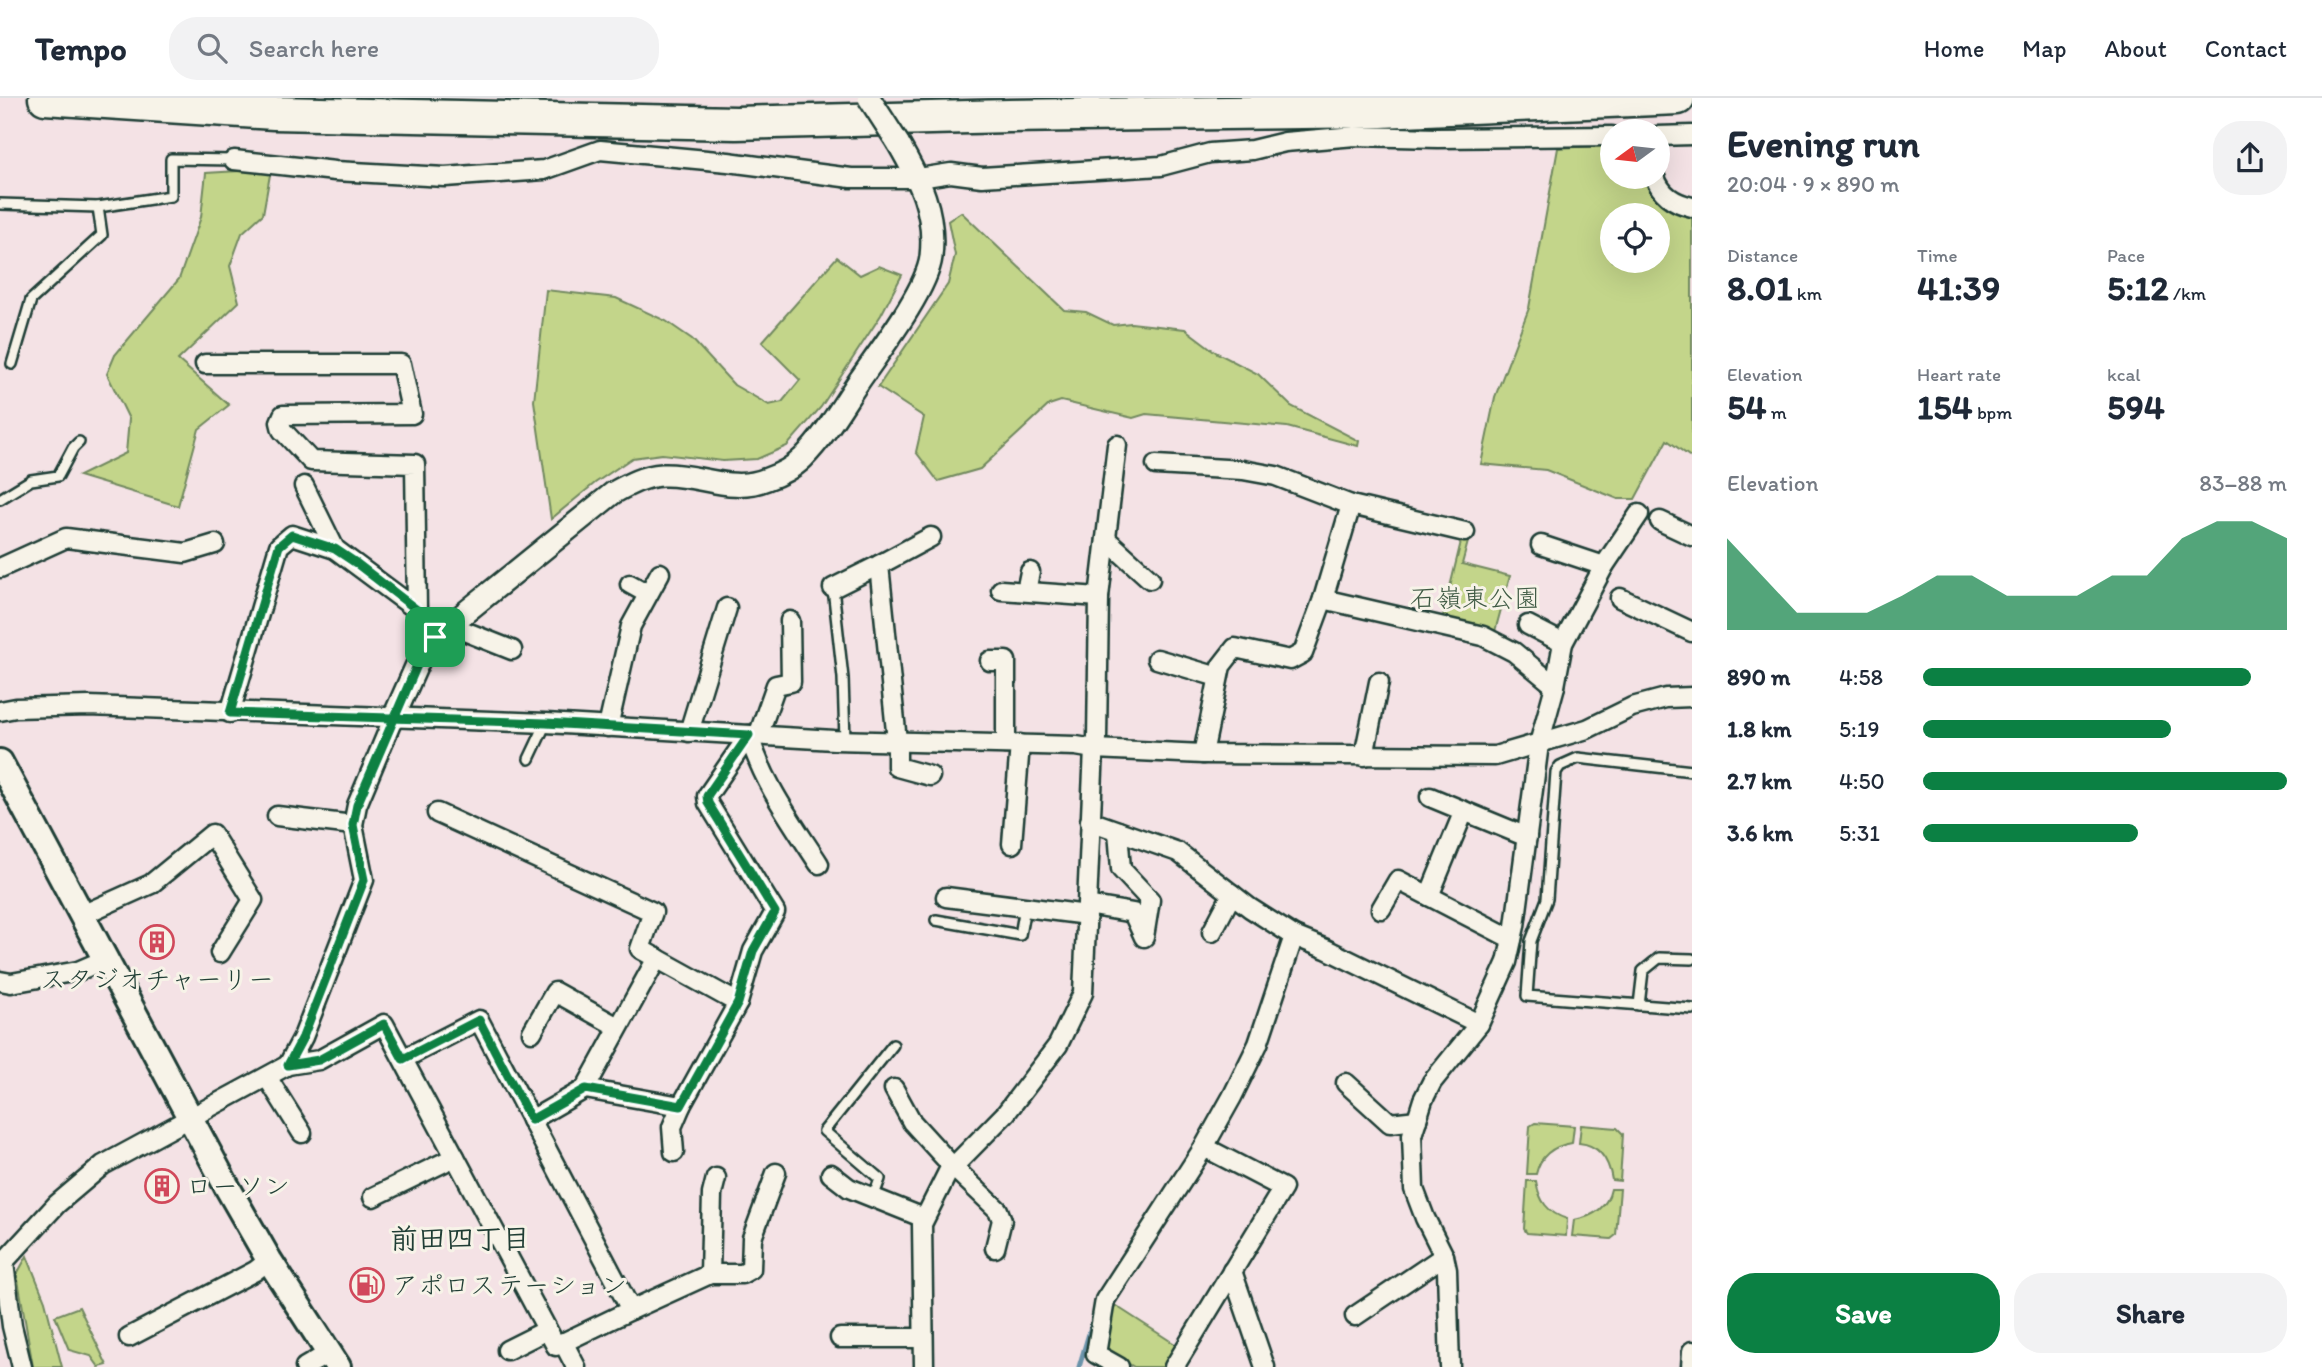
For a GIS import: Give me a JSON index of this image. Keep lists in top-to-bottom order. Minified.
{"districts":["前田四丁目"],"parks":["石嶺東公園"],"places":{"building":["スタジオチャーリー","ローソン"],"fuel station":["アポロステーション"]},"north":"left","page":{"header":"Tempo","search":"Search here","nav":["Home","Map","About","Contact"],"heading":["Evening run","20:04 · 9 × 890 m"],"stats":[["Distance","8.01 km"],["Time","41:39"],["Pace","5:12 /km"],["Elevation","54 m"],["Heart rate","154 bpm"],["kcal","594"]],"chart":["Elevation","83–88 m"],"list":[{"name":"890 m","note":"4:58"},{"name":"1.8 km","note":"5:19"},{"name":"2.7 km","note":"4:50"},{"name":"3.6 km","note":"5:31"}],"buttons":["Save","Share"]}}
